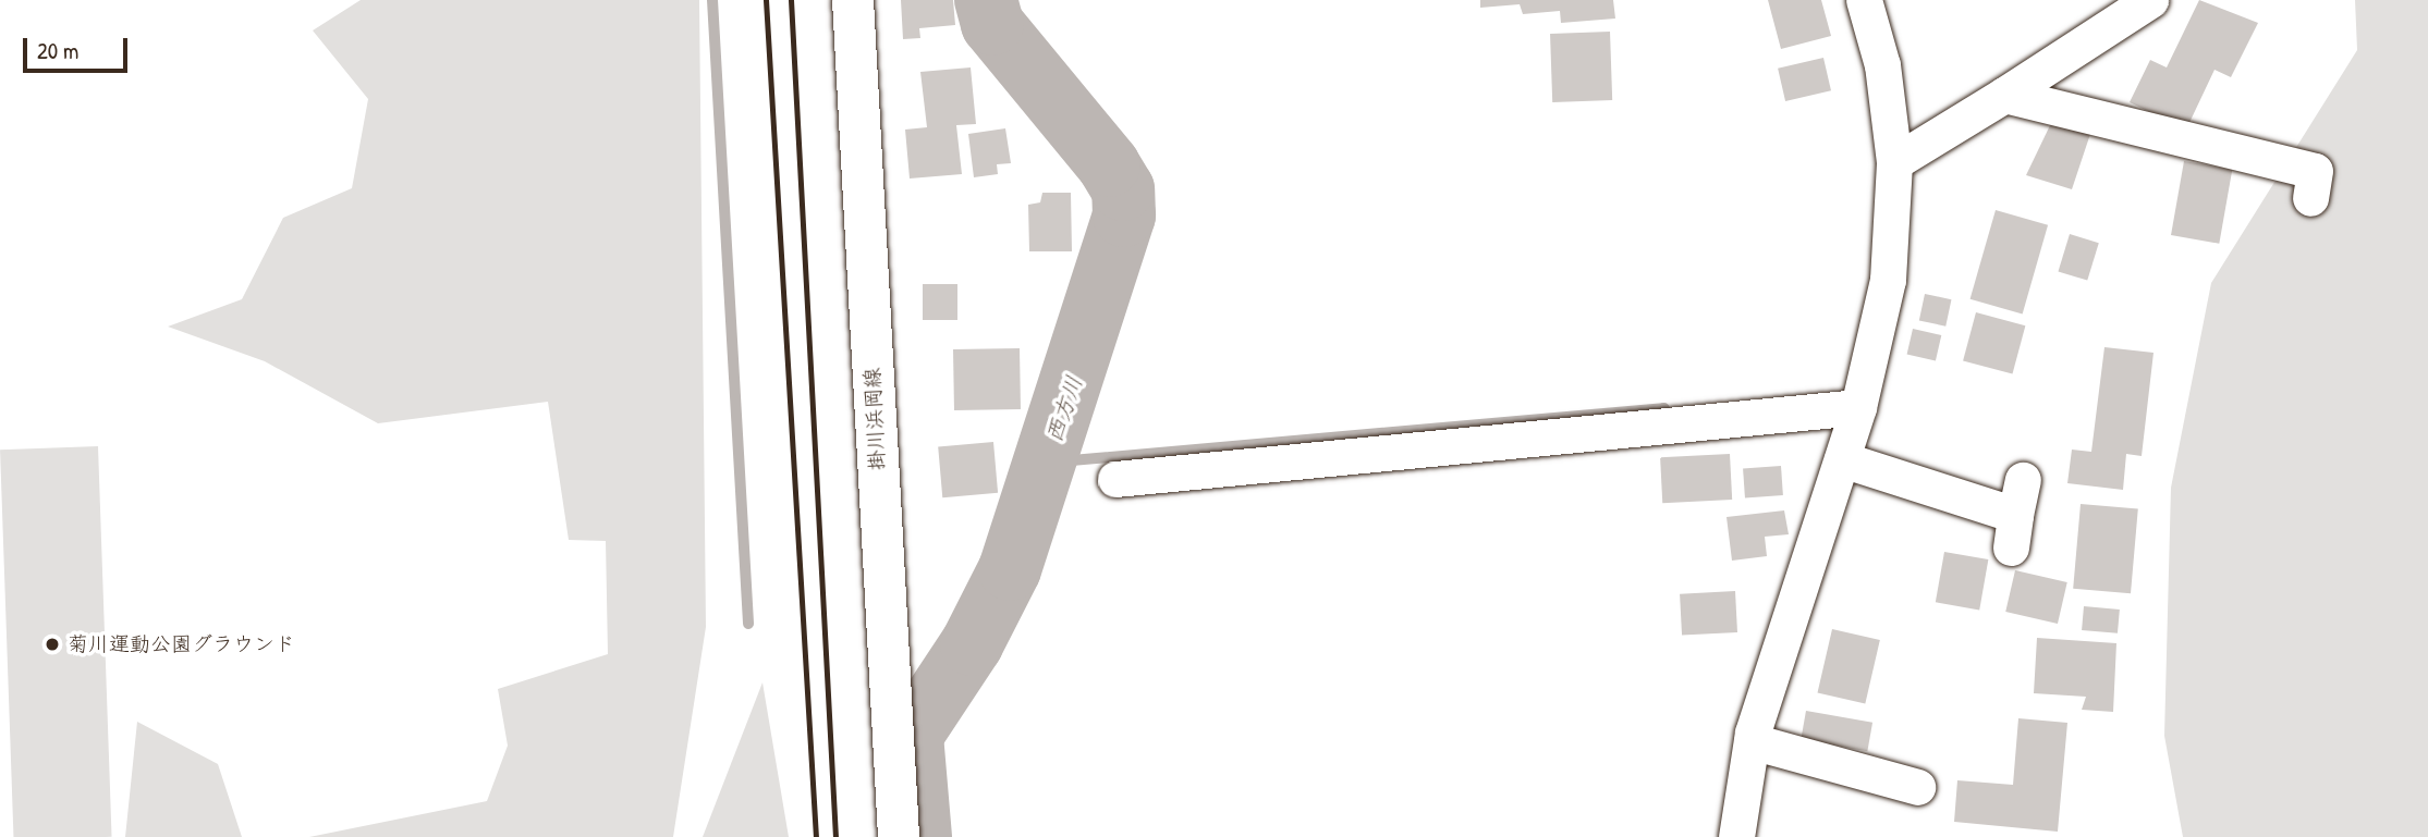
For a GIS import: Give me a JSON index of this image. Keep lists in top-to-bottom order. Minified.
{"streets":{"main road":["掛川浜岡線"]},"water":["西方川"],"places":["菊川運動公園グラウンド"],"scale_bar":"20 m"}
